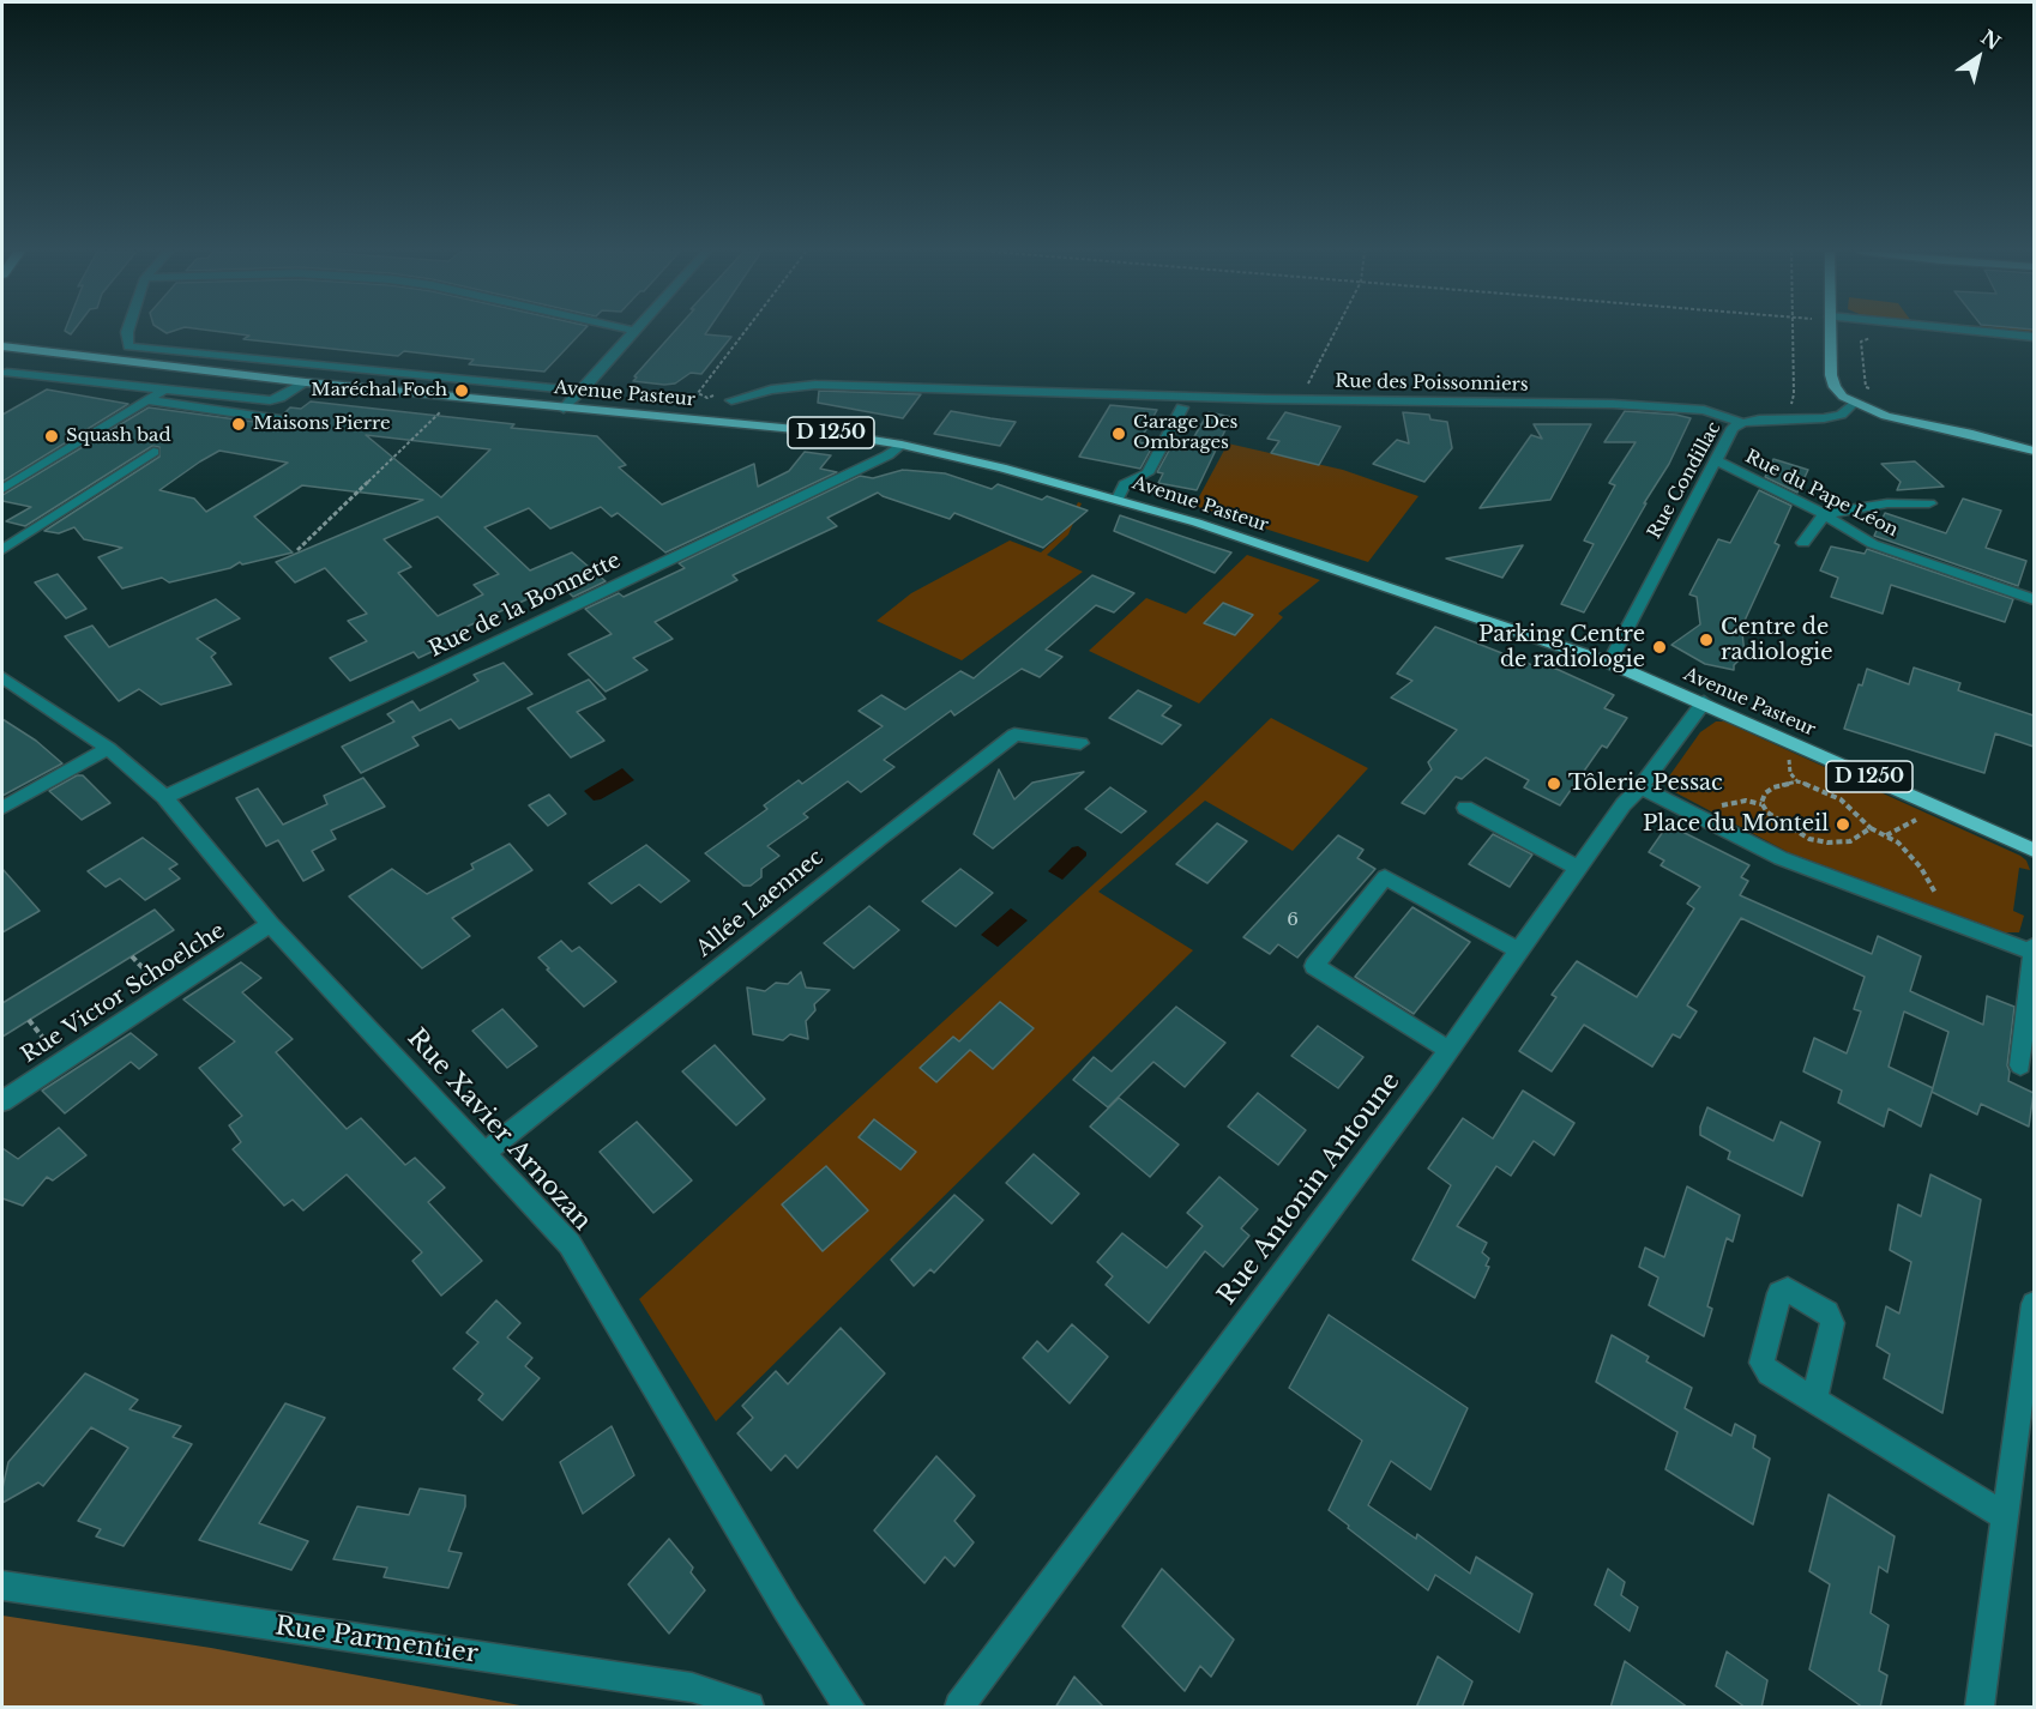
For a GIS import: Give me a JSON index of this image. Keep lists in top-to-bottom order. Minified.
{"streets":{"main road":["Avenue Pasteur","D 1250"],"street":["Rue des Poissonniers","Rue Condillac","Rue du Pape Léon","Rue de la Bonnette","Allée Laennec","Rue Victor Schoelche","Rue Xavier Arnozan","Rue Antonin Antoune","Rue Parmentier"]},"crossings":[["Rue des Poissonniers","Rue Condillac"],["Avenue Pasteur","Rue Condillac"],["Avenue Pasteur","Rue de la Bonnette"],["Avenue Pasteur","Rue Antonin Antoune"],["Rue Condillac","Rue du Pape Léon"],["Rue de la Bonnette","Rue Xavier Arnozan"],["Allée Laennec","Rue Xavier Arnozan"],["Rue Victor Schoelche","Rue Xavier Arnozan"]],"places":["Maréchal Foch","Maisons Pierre","Garage Des Ombrages","Squash bad","Centre de radiologie","Parking Centre de radiologie","Tôlerie Pessac","Place du Monteil"],"house_numbers":["6"],"north":"top right"}
